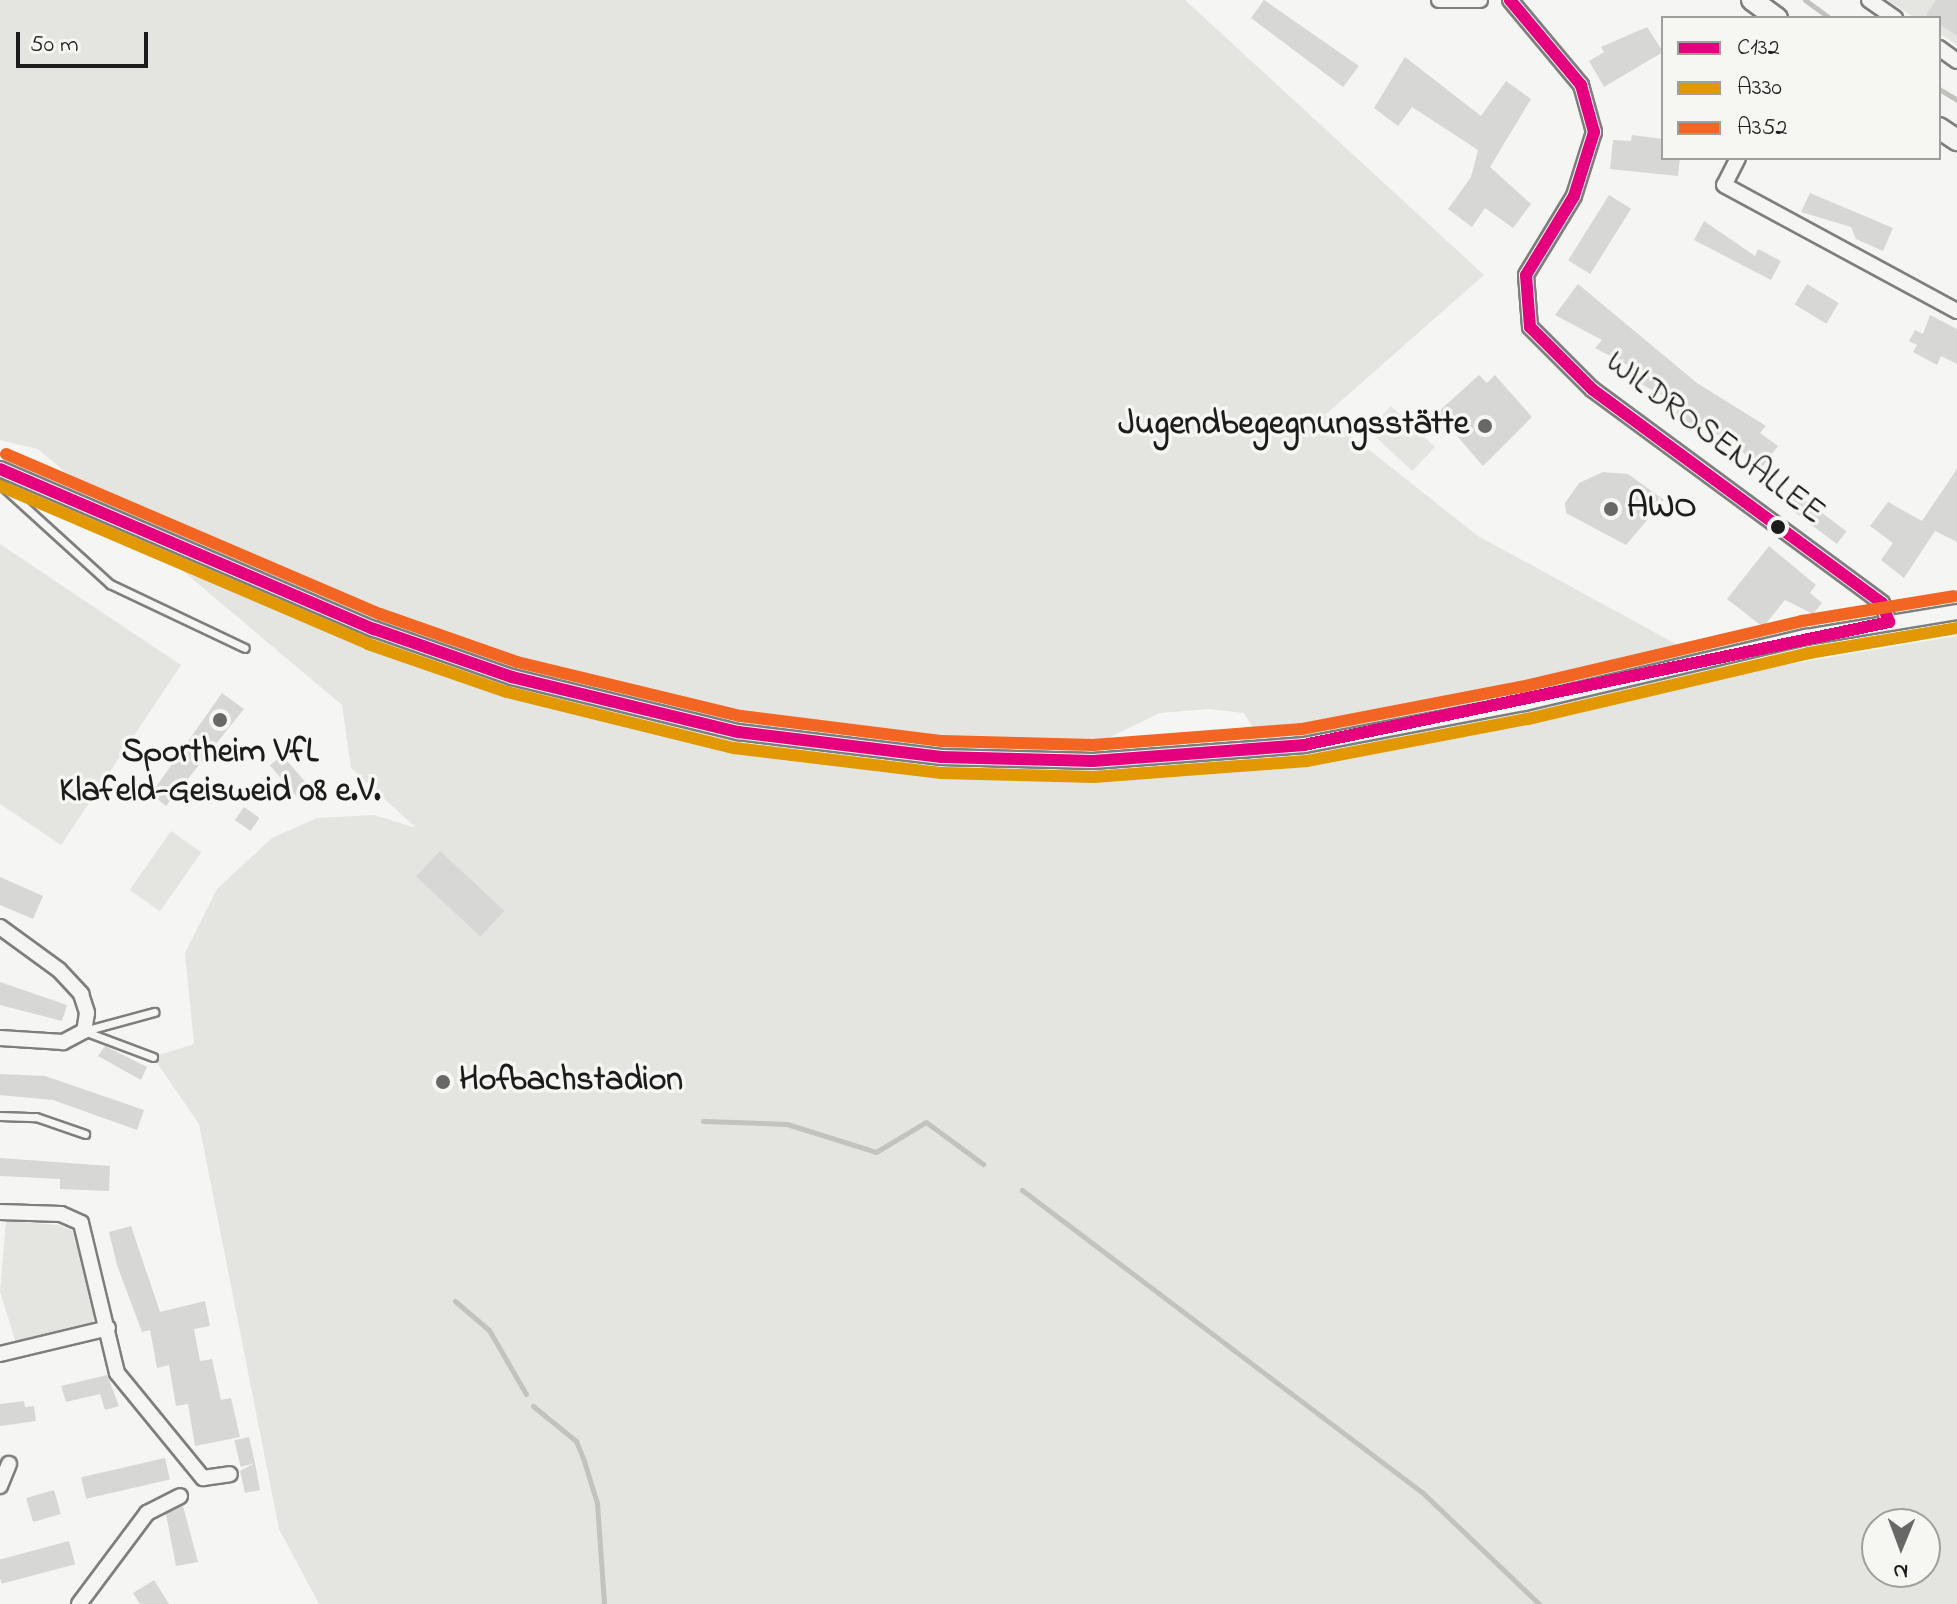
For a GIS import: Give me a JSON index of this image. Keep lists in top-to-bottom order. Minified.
{"streets":{"street":["WILDROSENALLEE"]},"places":["Jugendbegegnungsstätte","AWO","Sportheim VfL Klafeld-Geisweid 08 e.V.","Hofbachstadion"],"lines":["transit line C132","transit line A352","transit line A330"],"legend":["C132","A330","A352"],"scale_bar":"50 m","north":"bottom"}
